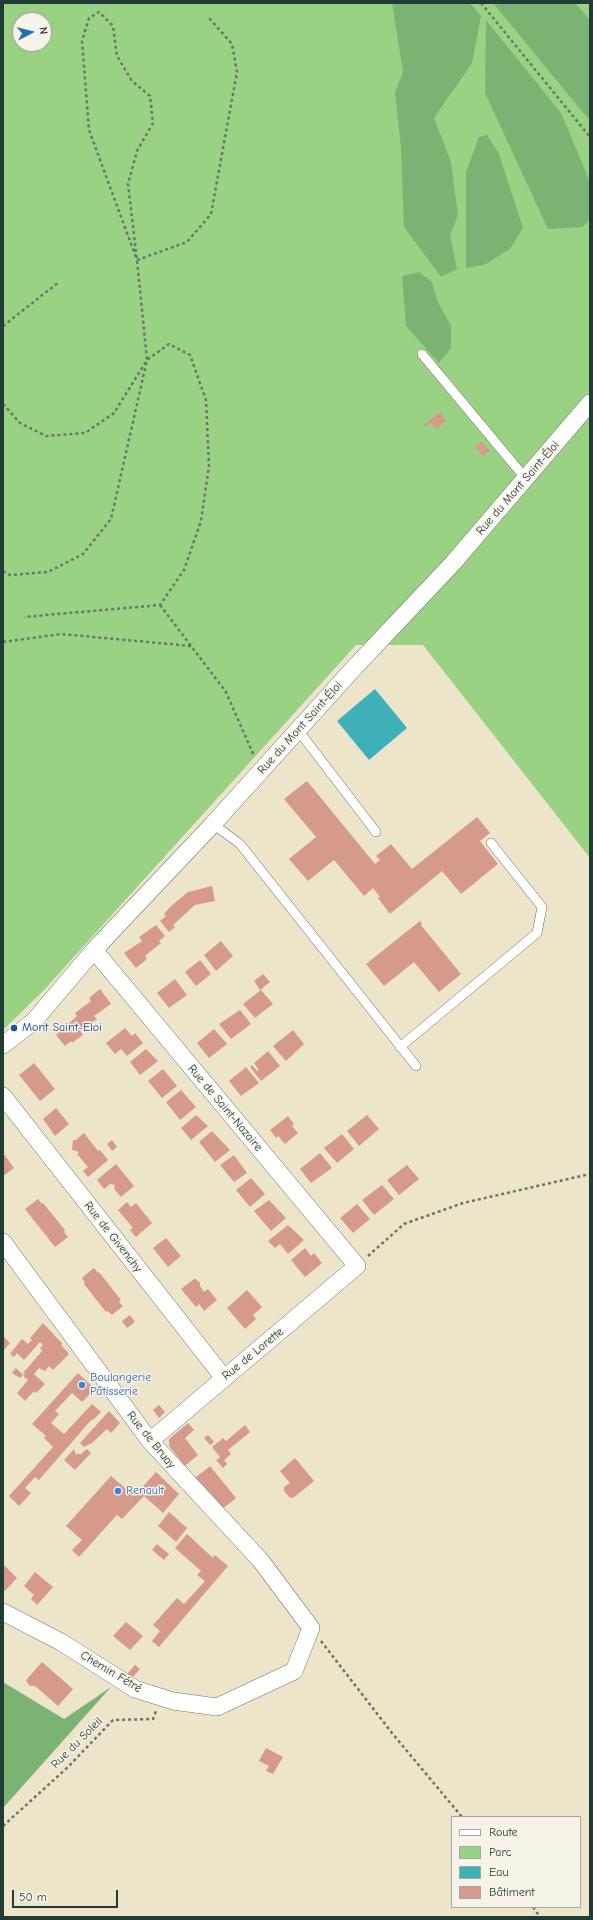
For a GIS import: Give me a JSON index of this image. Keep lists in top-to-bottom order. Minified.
{"streets":{"street":["Rue du Mont Saint-Éloi","Rue de Saint-Nazaire","Rue de Givenchy","Rue de Lorette","Rue de Bruay","Chemin Fétré"],"path":["Rue du Soleil"]},"crossings":[["Rue du Mont Saint-Éloi","Rue de Saint-Nazaire"],["Rue de Saint-Nazaire","Rue de Lorette"],["Rue de Givenchy","Rue de Lorette"],["Rue de Lorette","Rue de Bruay"],["Rue de Bruay","Chemin Fétré"],["Chemin Fétré","Rue du Soleil"]],"places":["Mont Saint-Eloi","Boulangerie Pâtisserie","Renault"],"legend":["Route","Parc","Eau","Bâtiment"],"scale_bar":"50 m","north":"right"}
